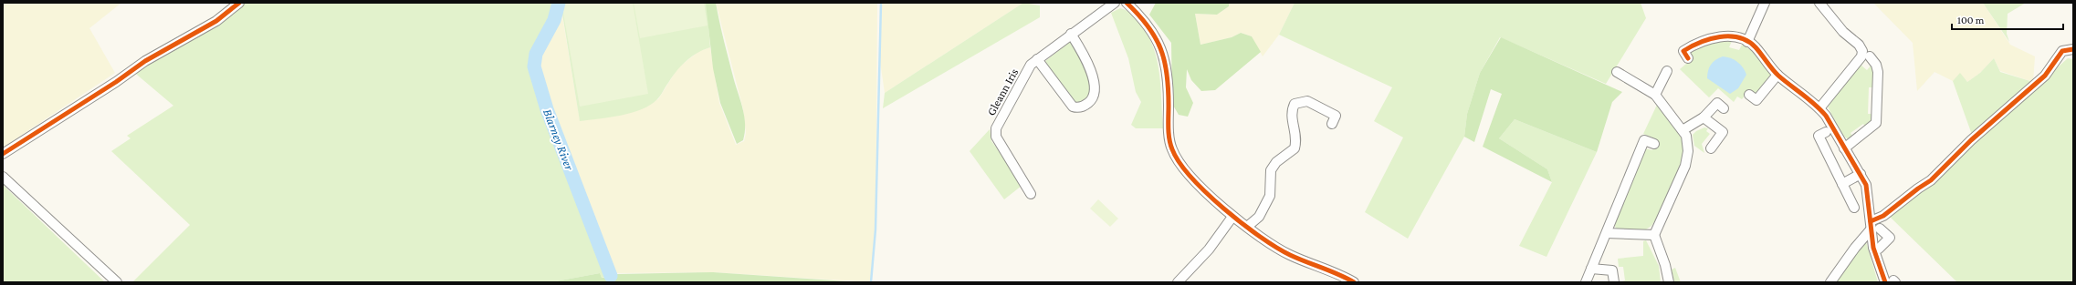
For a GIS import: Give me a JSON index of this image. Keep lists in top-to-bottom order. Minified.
{"streets":{"street":["Gleann Iris"]},"water":["Blarney River"],"scale_bar":"100 m"}
